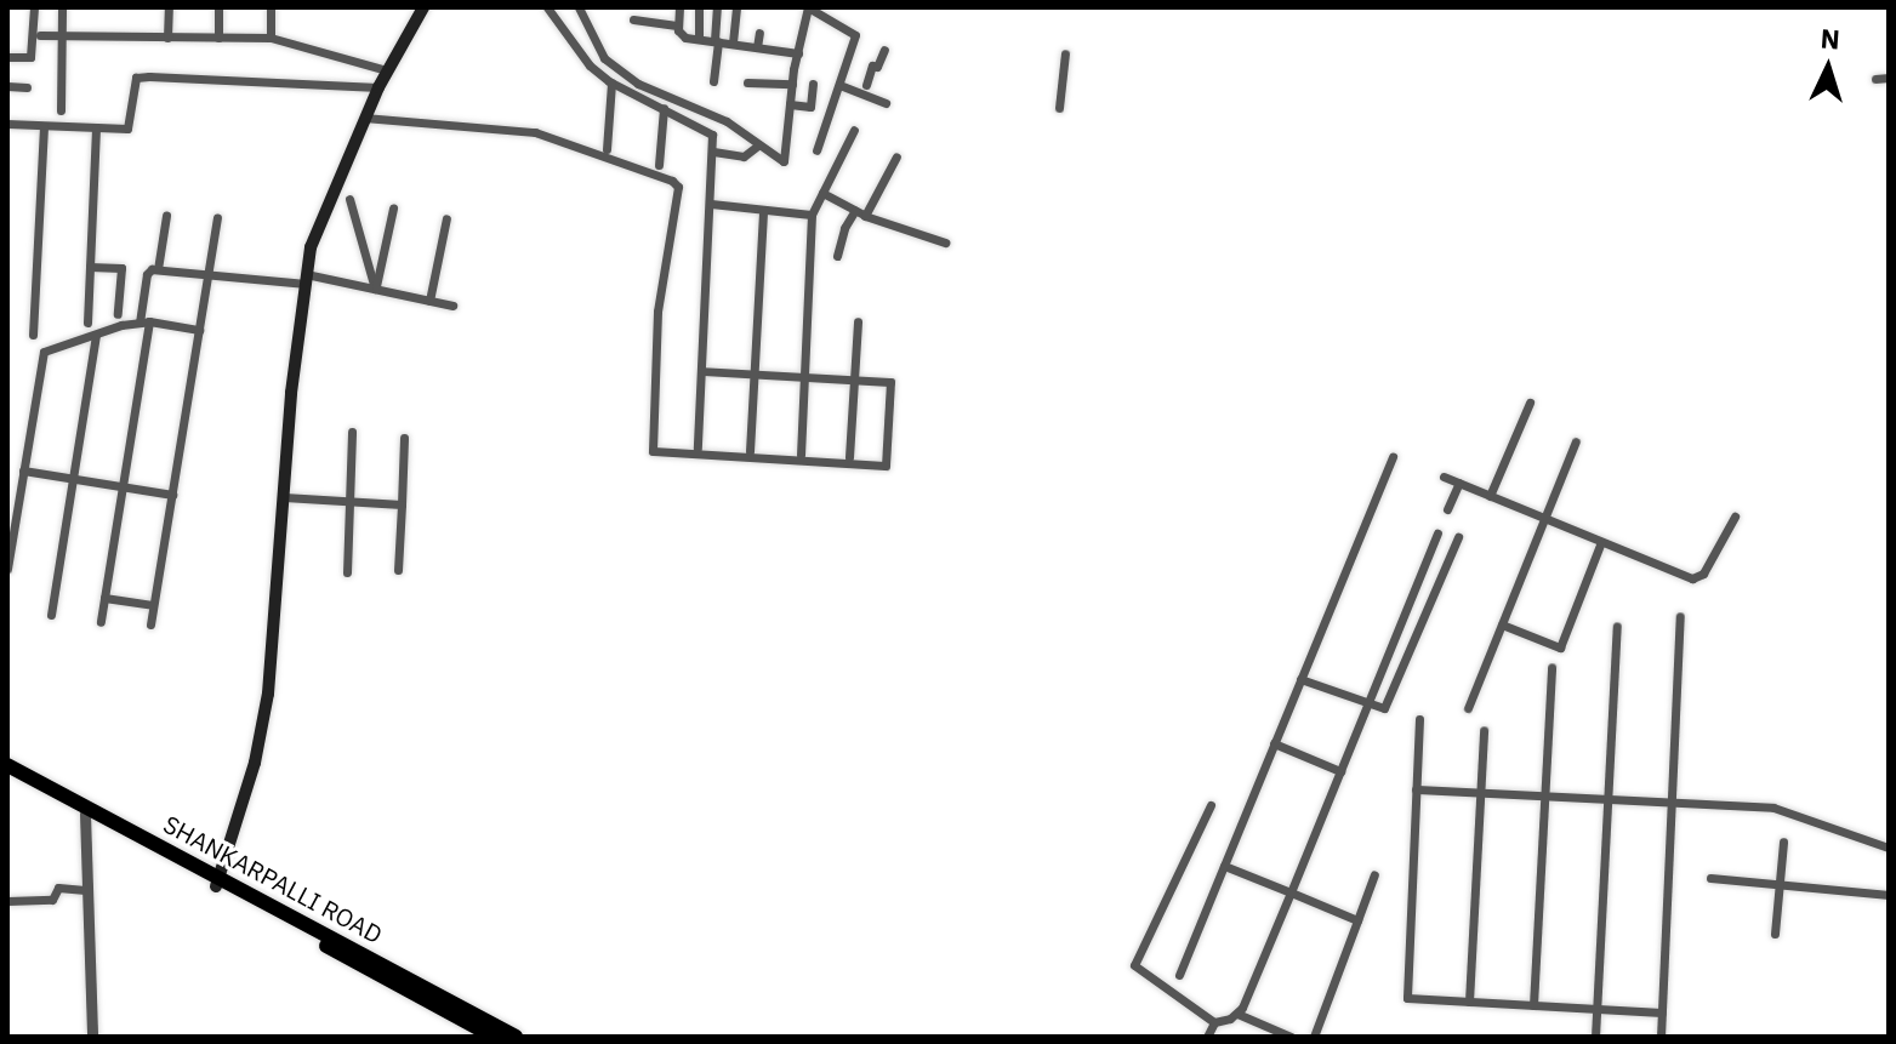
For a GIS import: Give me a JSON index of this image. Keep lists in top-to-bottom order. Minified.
{"streets":{"main road":["SHANKARPALLI ROAD"]},"north":"top"}
